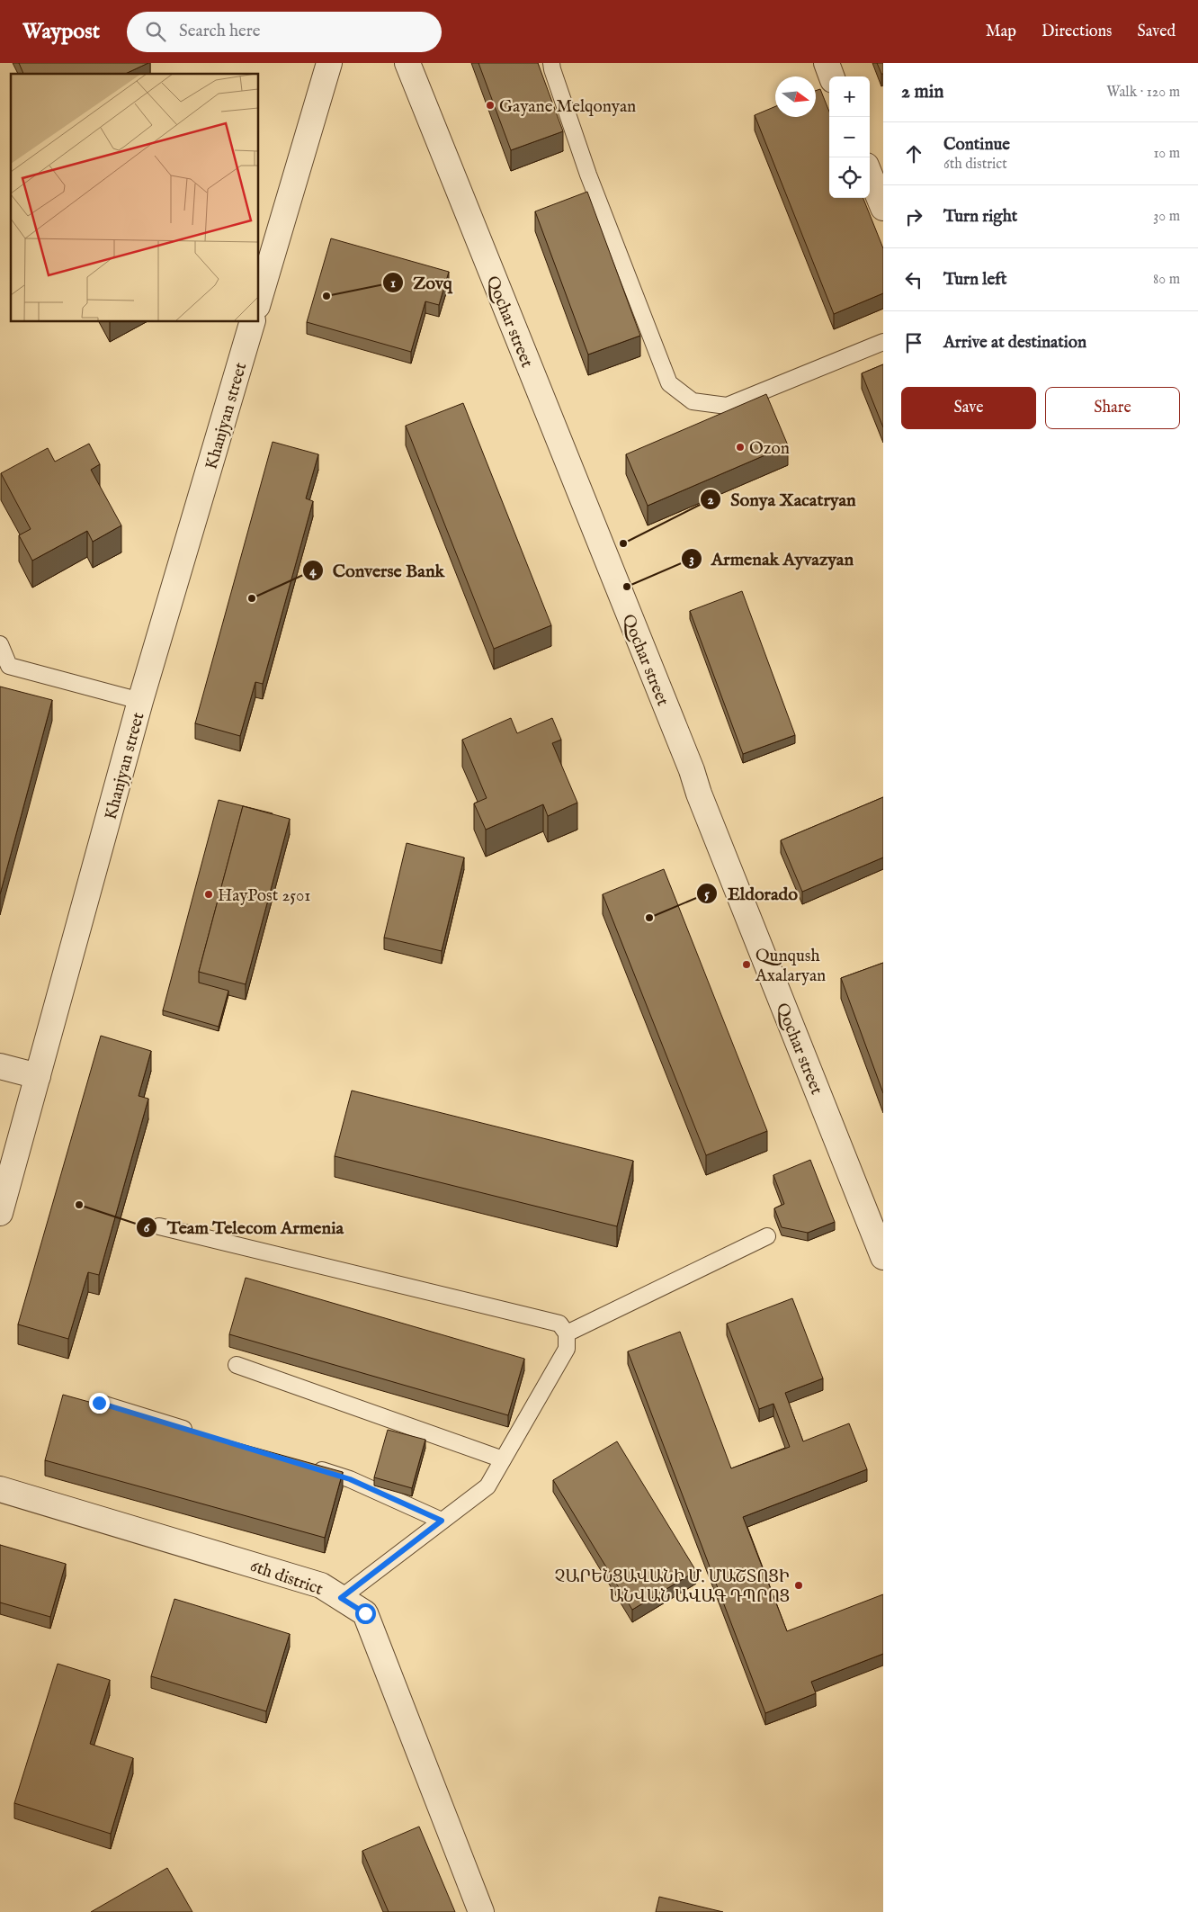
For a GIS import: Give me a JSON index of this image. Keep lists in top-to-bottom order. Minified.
{"streets":{"street":["Qochar street","Khanjyan street","6th district"]},"places":["Gayane Melqonyan","Zovq","Ozon","Sonya Xacatryan","Armenak Ayvazyan","Converse Bank","HayPost 2501","Eldorado","Qunqush Axalaryan","Team Telecom Armenia","ՉԱՐԵՆՑԱՎԱՆԻ Մ. ՄԱՇՏՈՑԻ ԱՆՎԱՆ ԱՎԱԳ ԴՊՐՈՑ"],"north":"right","page":{"header":"Waypost","search":"Search here","nav":["Map","Directions","Saved"],"heading":["2 min","Walk · 120 m"],"map_buttons":["+","−"],"list":[["Continue","6th district","10 m"],["Turn right","30 m"],["Turn left","80 m"],"Arrive at destination"],"buttons":["Save","Share"]}}
